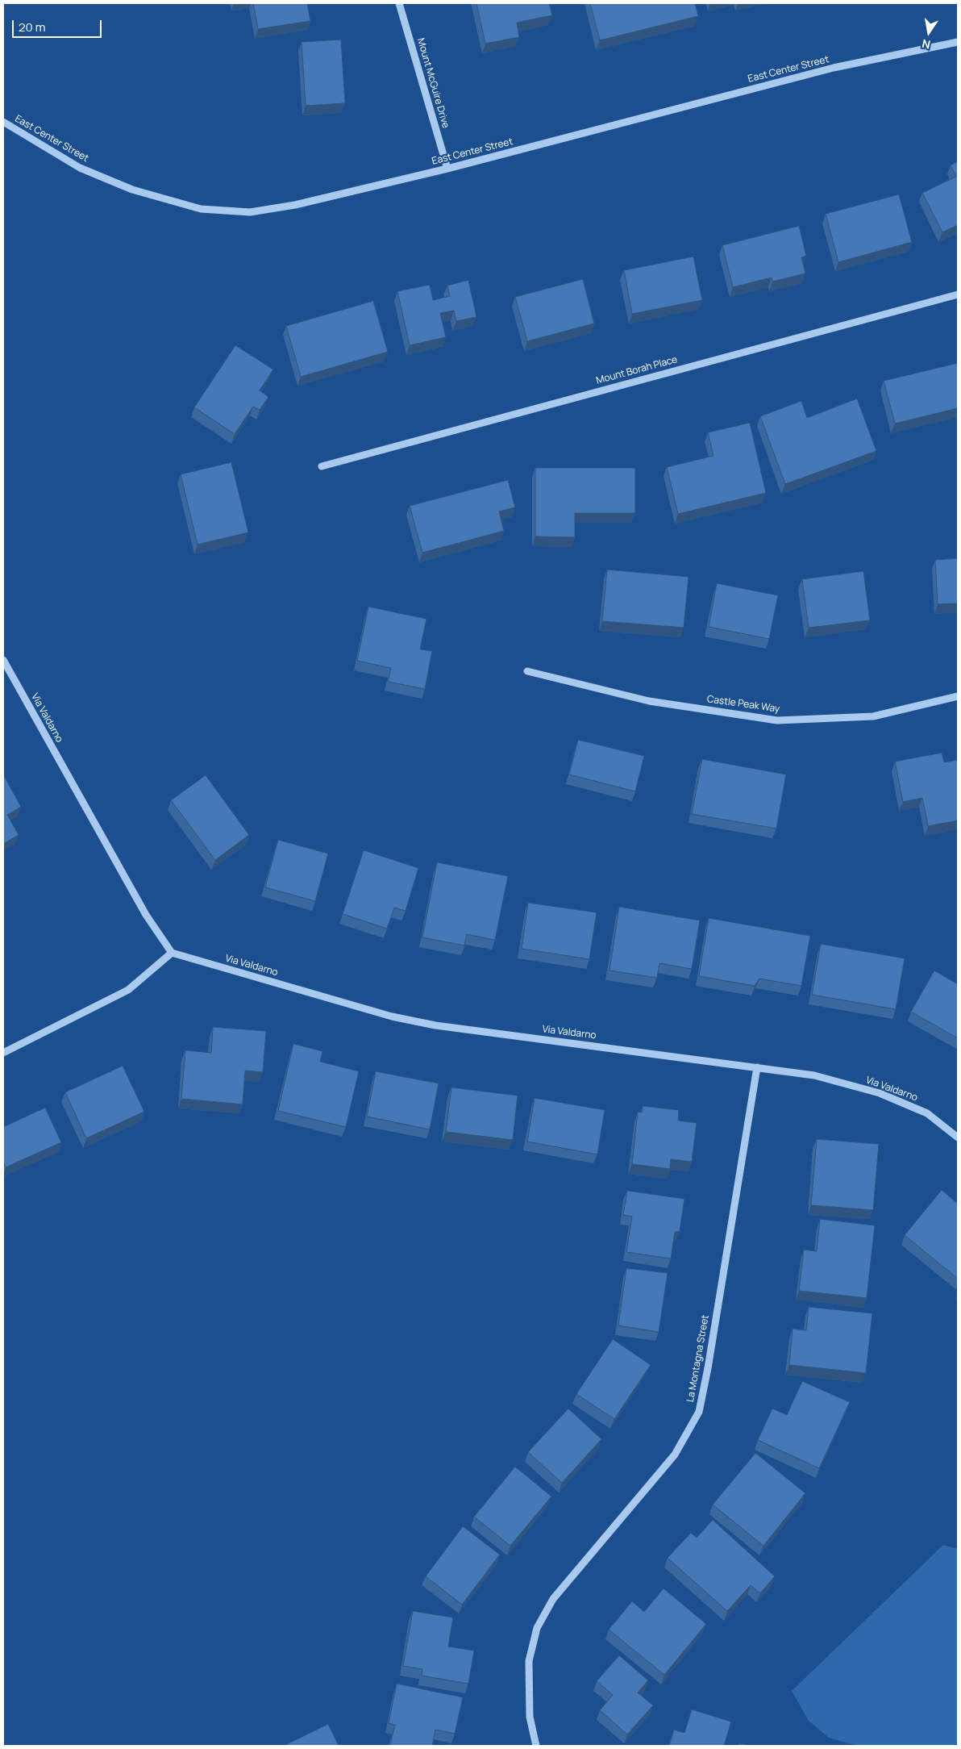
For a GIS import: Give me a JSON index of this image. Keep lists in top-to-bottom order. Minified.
{"streets":{"street":["East Center Street","Mount McGuire Drive","Mount Borah Place","Castle Peak Way","Via Valdarno","La Montagna Street"]},"crossings":[["East Center Street","Mount McGuire Drive"],["Via Valdarno","La Montagna Street"]],"scale_bar":"20 m","north":"bottom"}
